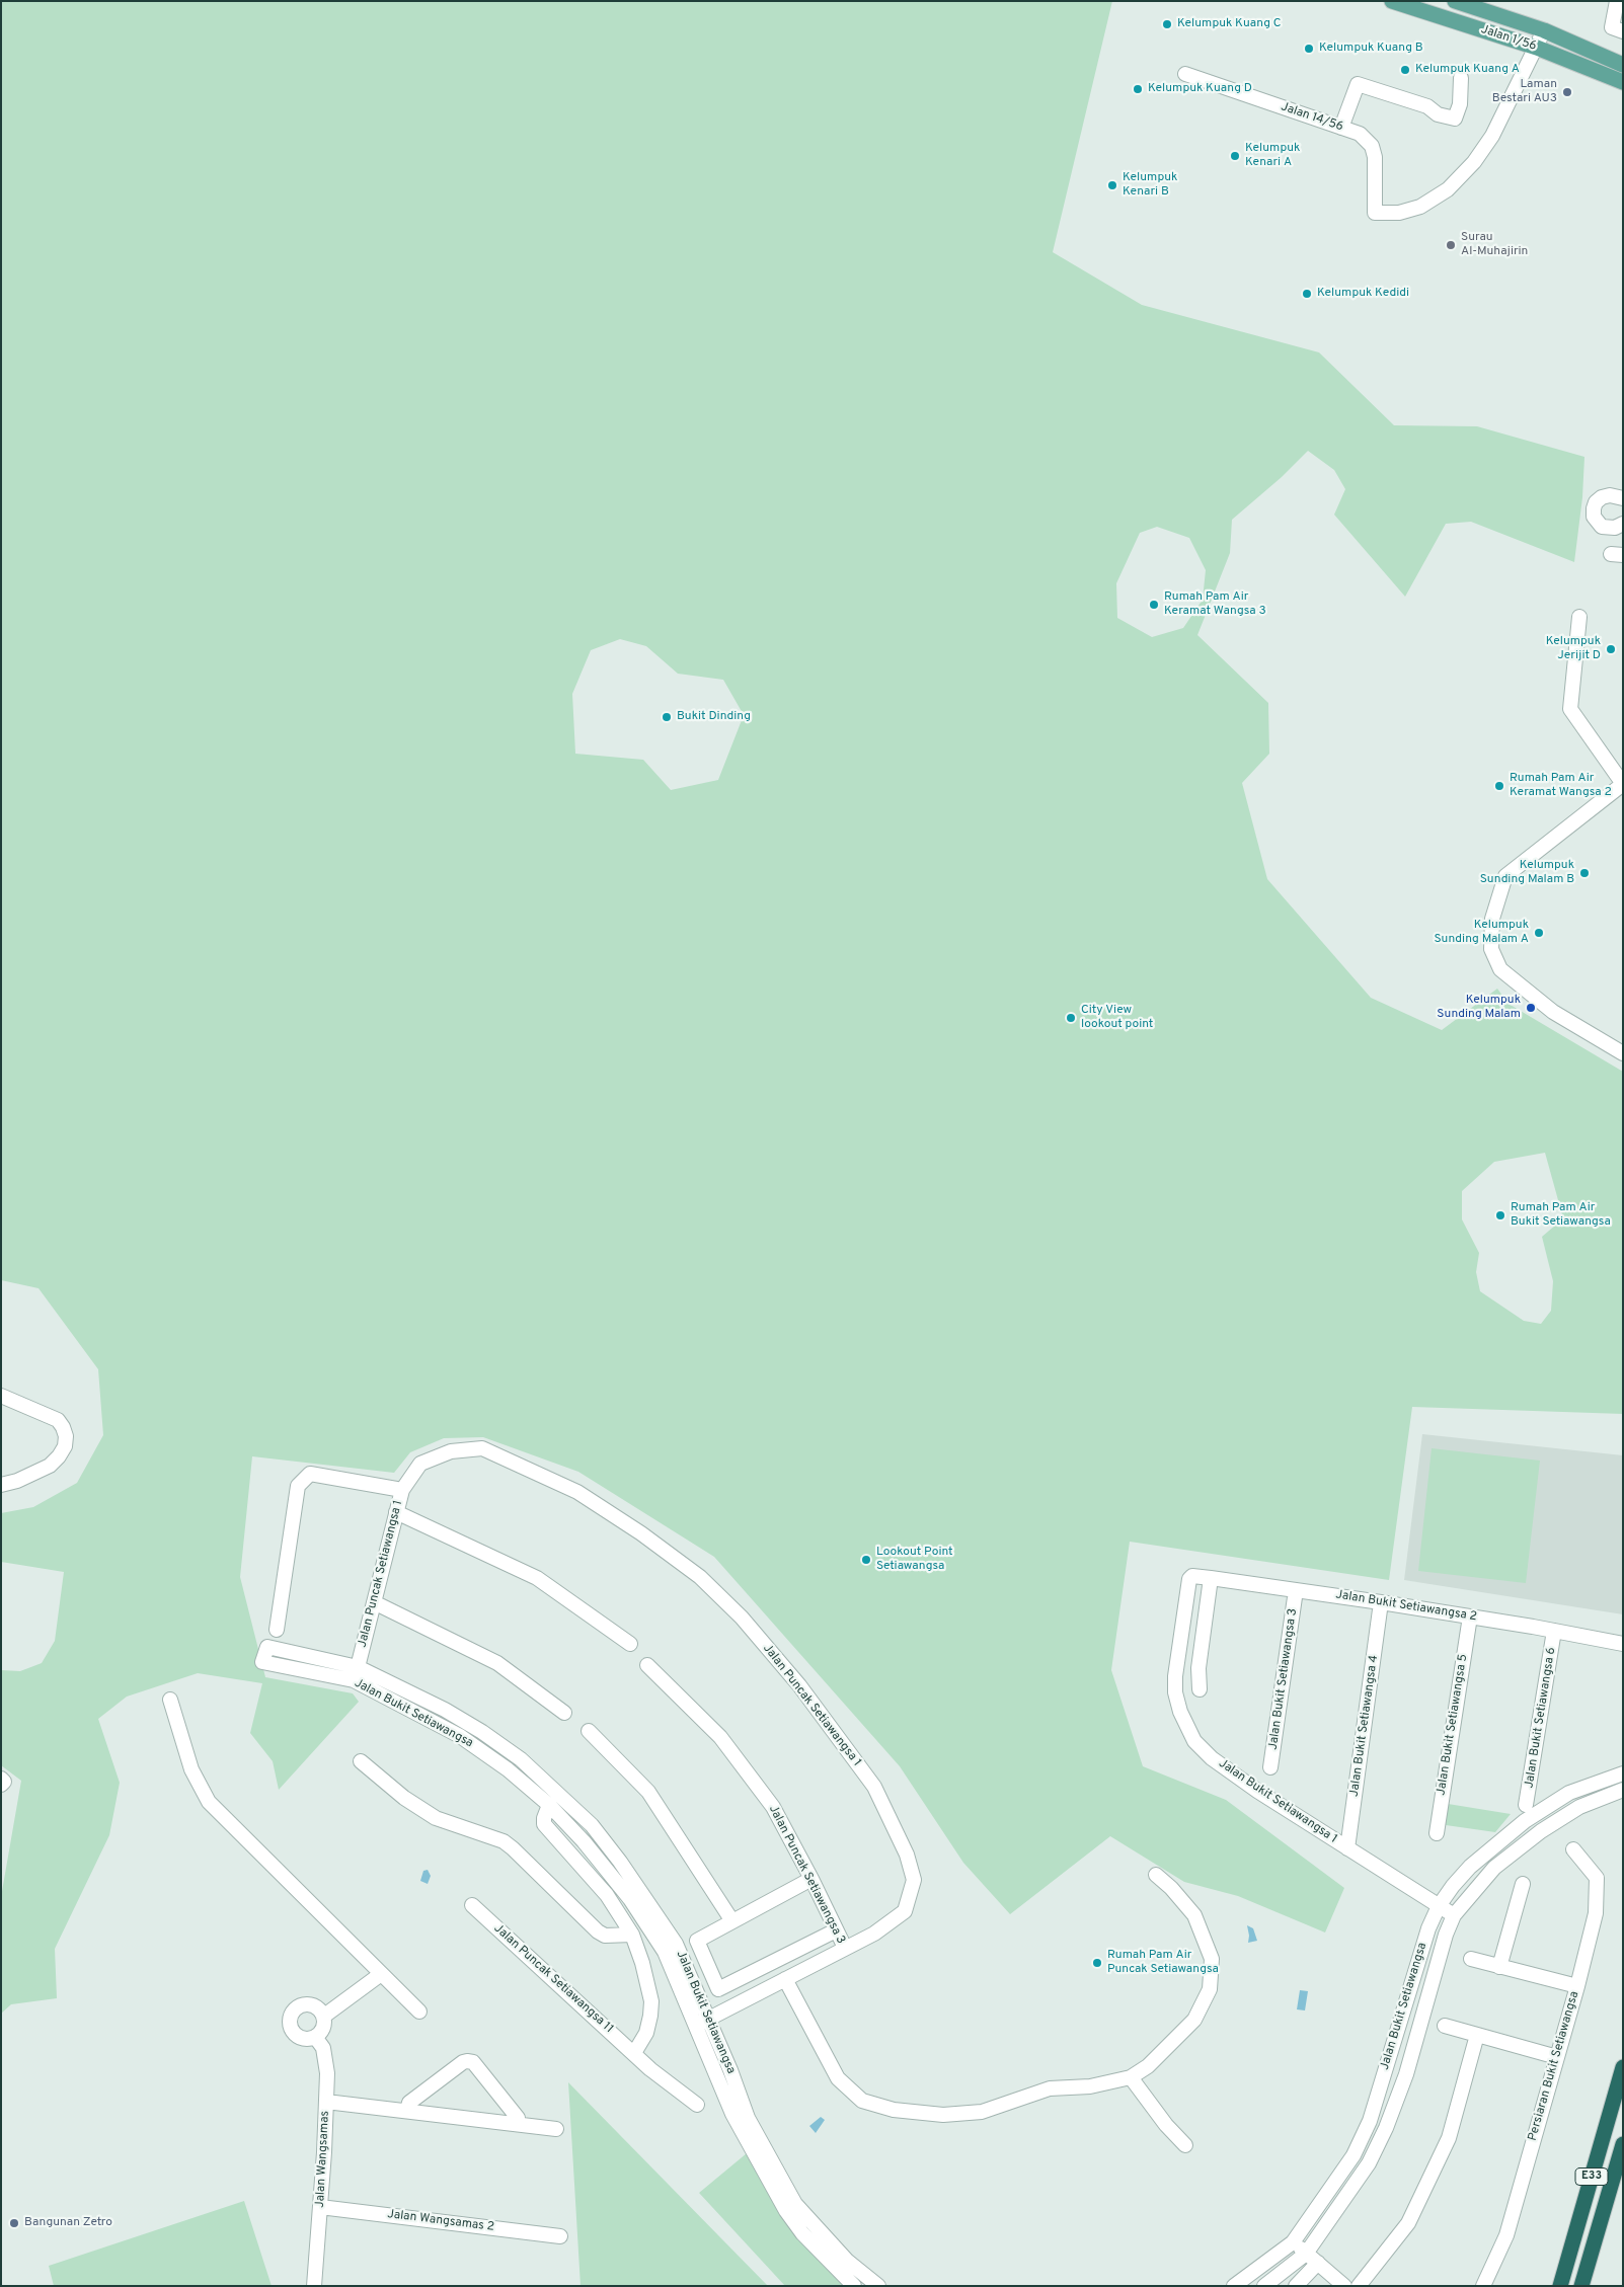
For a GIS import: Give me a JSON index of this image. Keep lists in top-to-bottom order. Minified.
{"streets":{"highway":["E33"],"main road":["Jalan 1/56"],"street":["Jalan 14/56","Jalan Puncak Setiawangsa 1","Jalan Bukit Setiawangsa 2","Jalan Bukit Setiawangsa 3","Jalan Bukit Setiawangsa","Jalan Bukit Setiawangsa 6","Jalan Bukit Setiawangsa 5","Jalan Bukit Setiawangsa 4","Jalan Bukit Setiawangsa 1","Jalan Puncak Setiawangsa 3","Jalan Puncak Setiawangsa 11","Persiaran Bukit Setiawangsa","Jalan Wangsamas","Jalan Wangsamas 2"]},"crossings":[["Jalan 1/56","Jalan 14/56"],["Jalan Puncak Setiawangsa 1","Jalan Bukit Setiawangsa"],["Jalan Puncak Setiawangsa 1","Jalan Puncak Setiawangsa 3"],["Jalan Bukit Setiawangsa 2","Jalan Bukit Setiawangsa 3"],["Jalan Bukit Setiawangsa 2","Jalan Bukit Setiawangsa 6"],["Jalan Bukit Setiawangsa 2","Jalan Bukit Setiawangsa 5"],["Jalan Bukit Setiawangsa 2","Jalan Bukit Setiawangsa 4"],["Jalan Bukit Setiawangsa 2","Jalan Bukit Setiawangsa 1"],["Jalan Bukit Setiawangsa","Jalan Bukit Setiawangsa 1"],["Jalan Bukit Setiawangsa 4","Jalan Bukit Setiawangsa 1"],["Jalan Wangsamas","Jalan Wangsamas 2"]],"places":["Kelumpuk Kuang C","Kelumpuk Kuang B","Kelumpuk Kuang A","Kelumpuk Kuang D","Laman Bestari AU3","Kelumpuk Kenari A","Kelumpuk Kenari B","Surau Al-Muhajirin","Kelumpuk Kedidi","Rumah Pam Air Keramat Wangsa 3","Kelumpuk Jerijit D","Bukit Dinding","Rumah Pam Air Keramat Wangsa 2","Kelumpuk Sunding Malam B","Kelumpuk Sunding Malam A","Kelumpuk Sunding Malam","City View lookout point","Rumah Pam Air Bukit Setiawangsa","Lookout Point Setiawangsa","Rumah Pam Air Puncak Setiawangsa","Bangunan Zetro"]}
